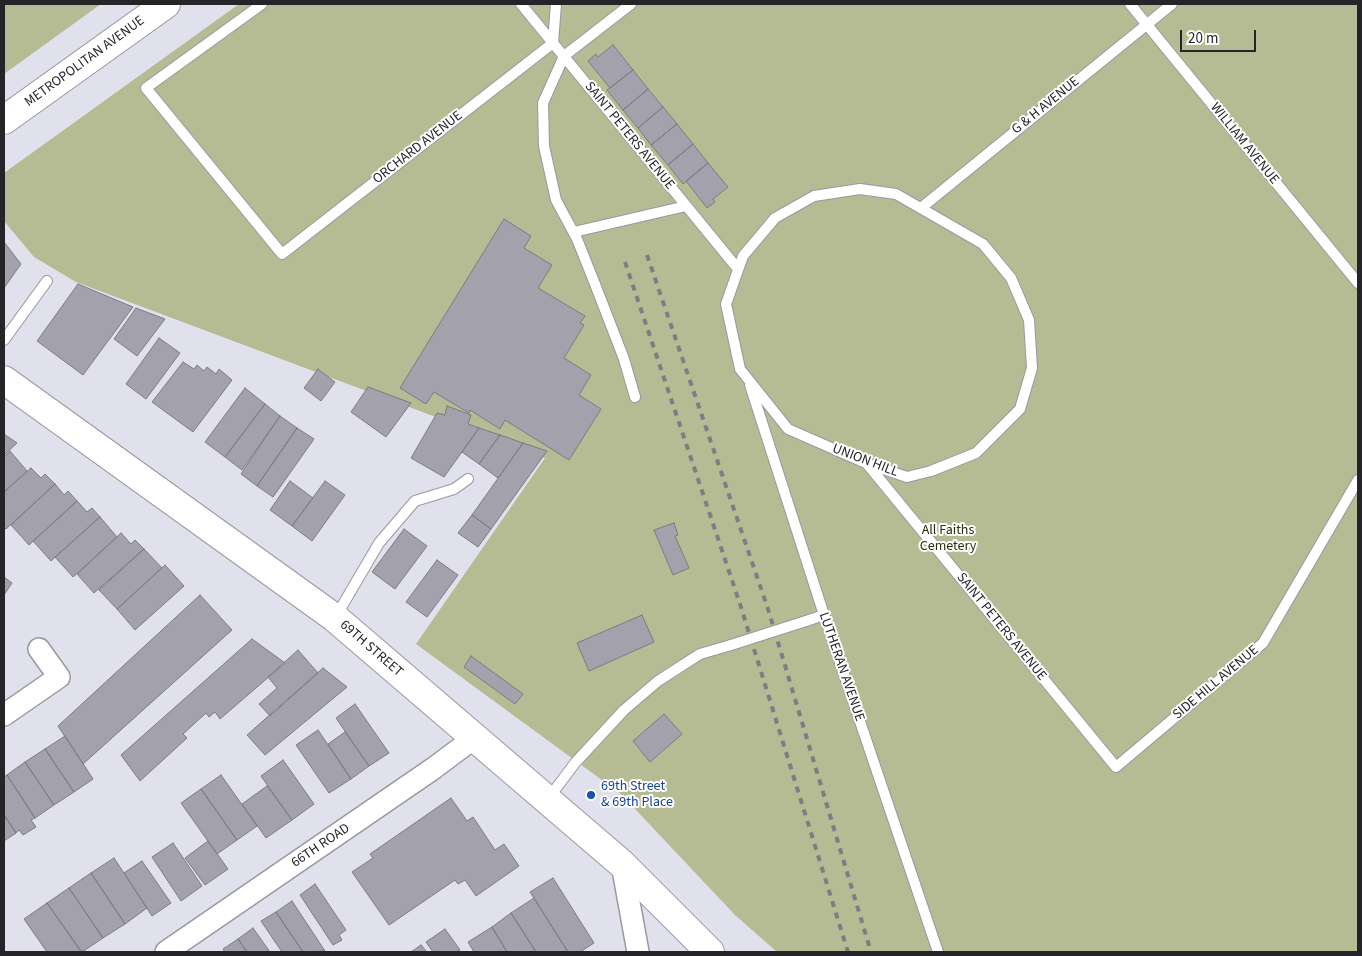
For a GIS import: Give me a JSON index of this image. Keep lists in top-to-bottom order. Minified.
{"streets":{"main road":["METROPOLITAN AVENUE","69TH STREET"],"street":["66TH ROAD"],"lane":["G & H AVENUE","SAINT PETERS AVENUE","WILLIAM AVENUE","ORCHARD AVENUE","UNION HILL","LUTHERAN AVENUE","SIDE HILL AVENUE"]},"crossings":[["G & H AVENUE","WILLIAM AVENUE"],["G & H AVENUE","UNION HILL"],["SAINT PETERS AVENUE","ORCHARD AVENUE"],["SAINT PETERS AVENUE","UNION HILL"],["SAINT PETERS AVENUE","SIDE HILL AVENUE"],["UNION HILL","LUTHERAN AVENUE"],["69TH STREET","66TH ROAD"]],"parks":["All Faiths Cemetery"],"places":["69th Street & 69th Place"],"scale_bar":"20 m"}
